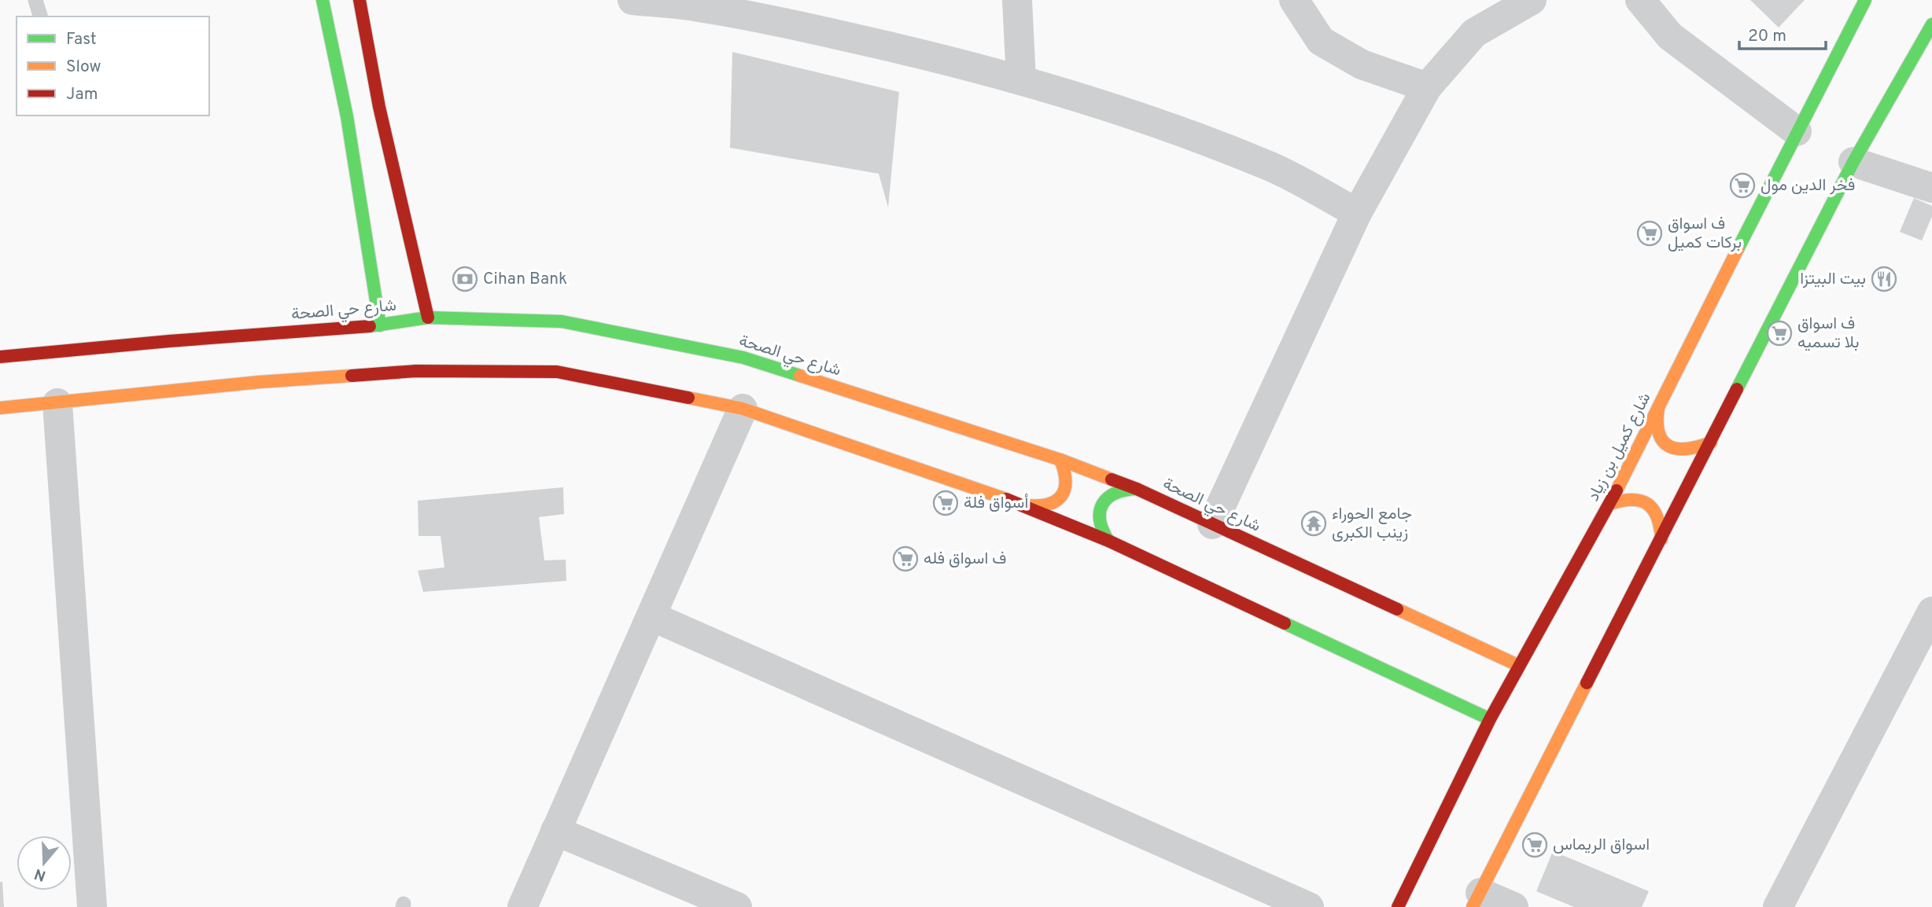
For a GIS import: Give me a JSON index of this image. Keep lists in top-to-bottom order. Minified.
{"streets":{"main road":["شارع حي الصحة","شارع كميل بن زياد"]},"crossings":[["شارع حي الصحة","شارع كميل بن زياد"]],"places":{"supermarket":["فخر الدين مول","ف اسواق بركات كميل","ف اسواق بلا تسميه","أسواق فلة","ف اسواق فله","اسواق الريماس"],"bank":["Cihan Bank"],"restaurant":["بيت البيتزا"],"temple":["جامع الحوراء زينب الكبرى"]},"legend":["Fast","Slow","Jam"],"scale_bar":"20 m","north":"bottom"}
